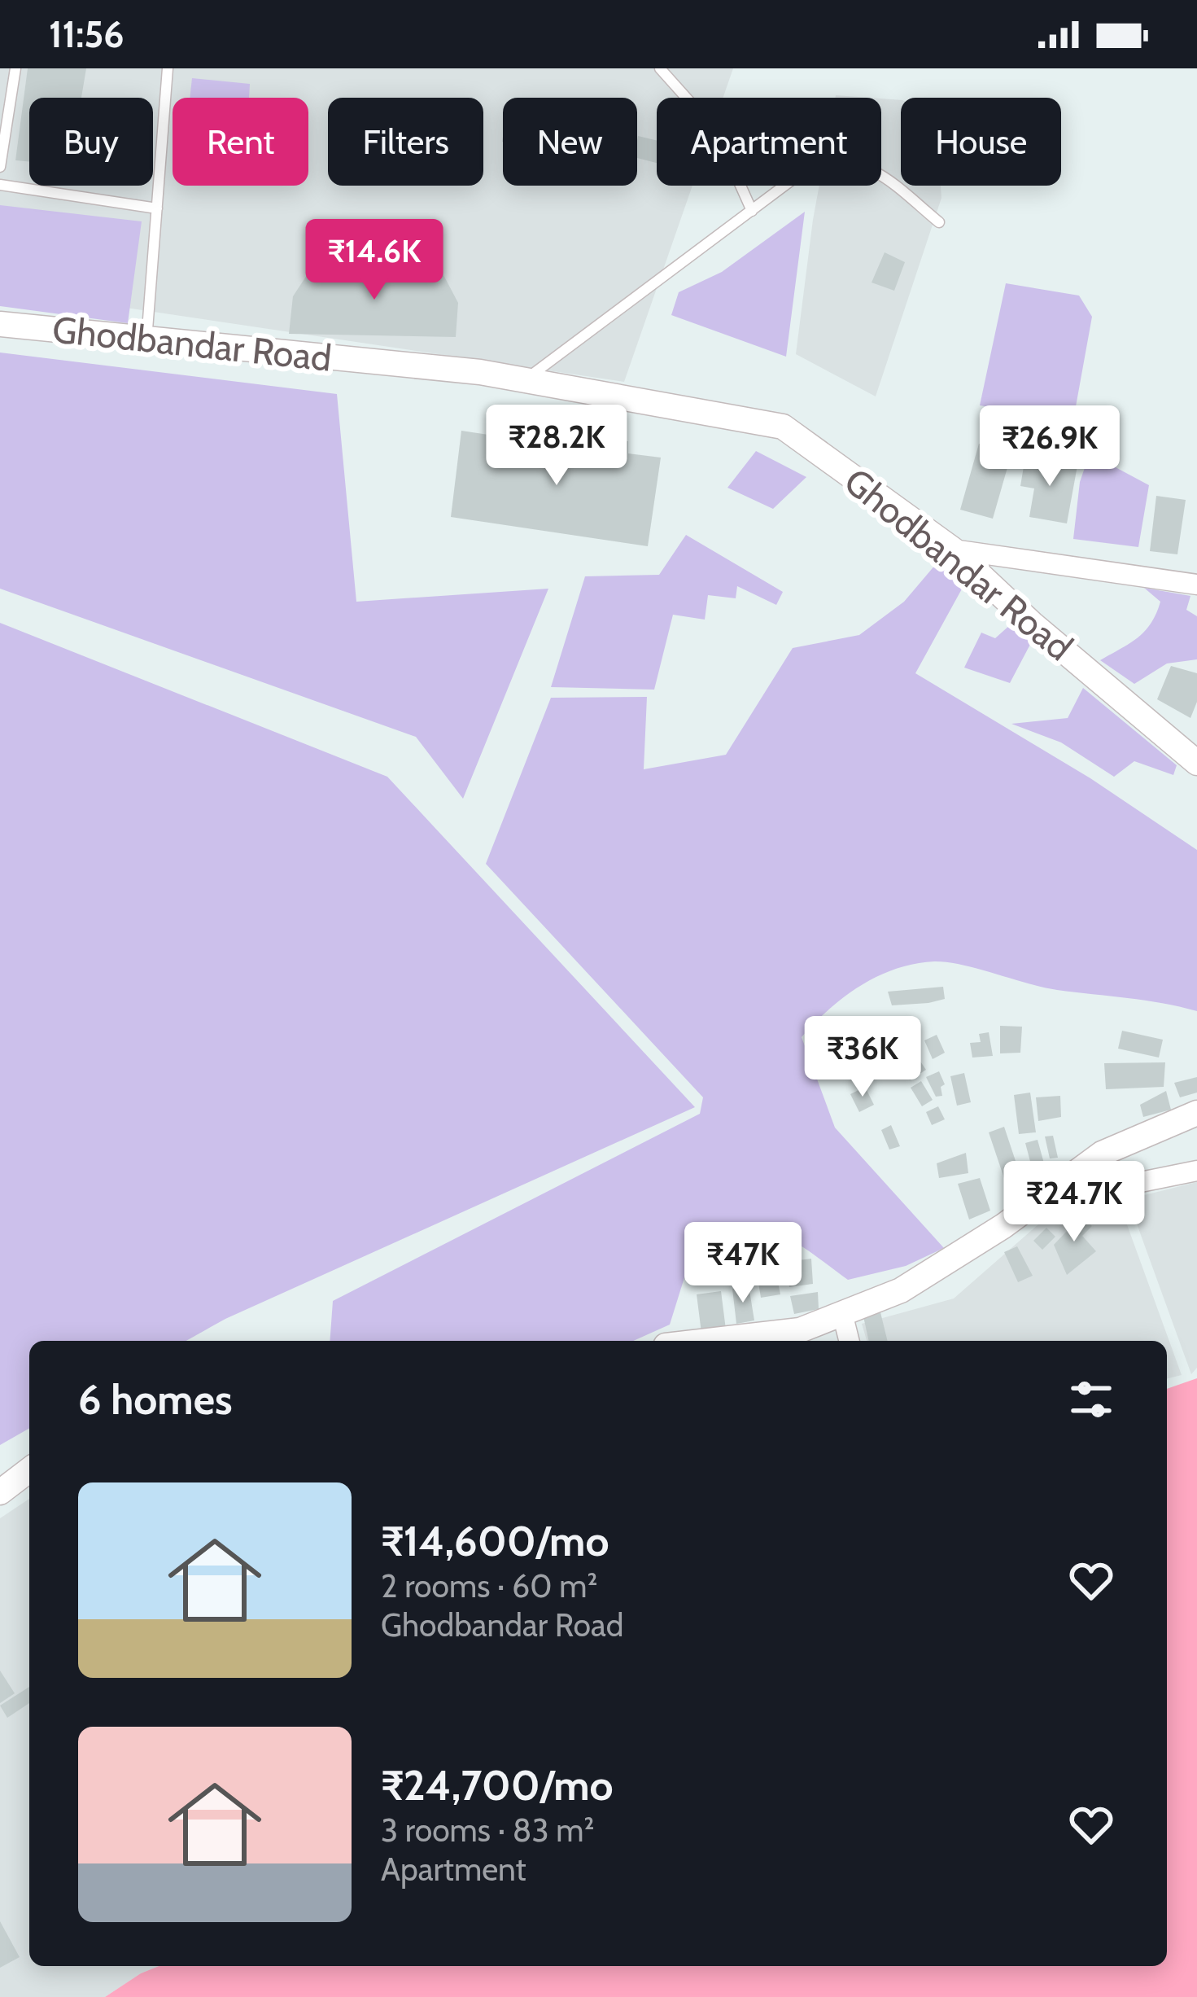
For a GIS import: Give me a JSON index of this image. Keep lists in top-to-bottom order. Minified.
{"streets":{"street":["Ghodbandar Road"]},"page":{"status":"11:56","chip":["Buy","Rent","Filters","New","Apartment","House"],"price":["₹14.6K","₹28.2K","₹26.9K","₹36K","₹24.7K","₹47K"],"heading":"6 homes","list":[{"name":"₹14,600/mo","note":"2 rooms · 60 m² · Ghodbandar Road"},{"name":"₹24,700/mo","note":"3 rooms · 83 m² · Apartment"}]}}
